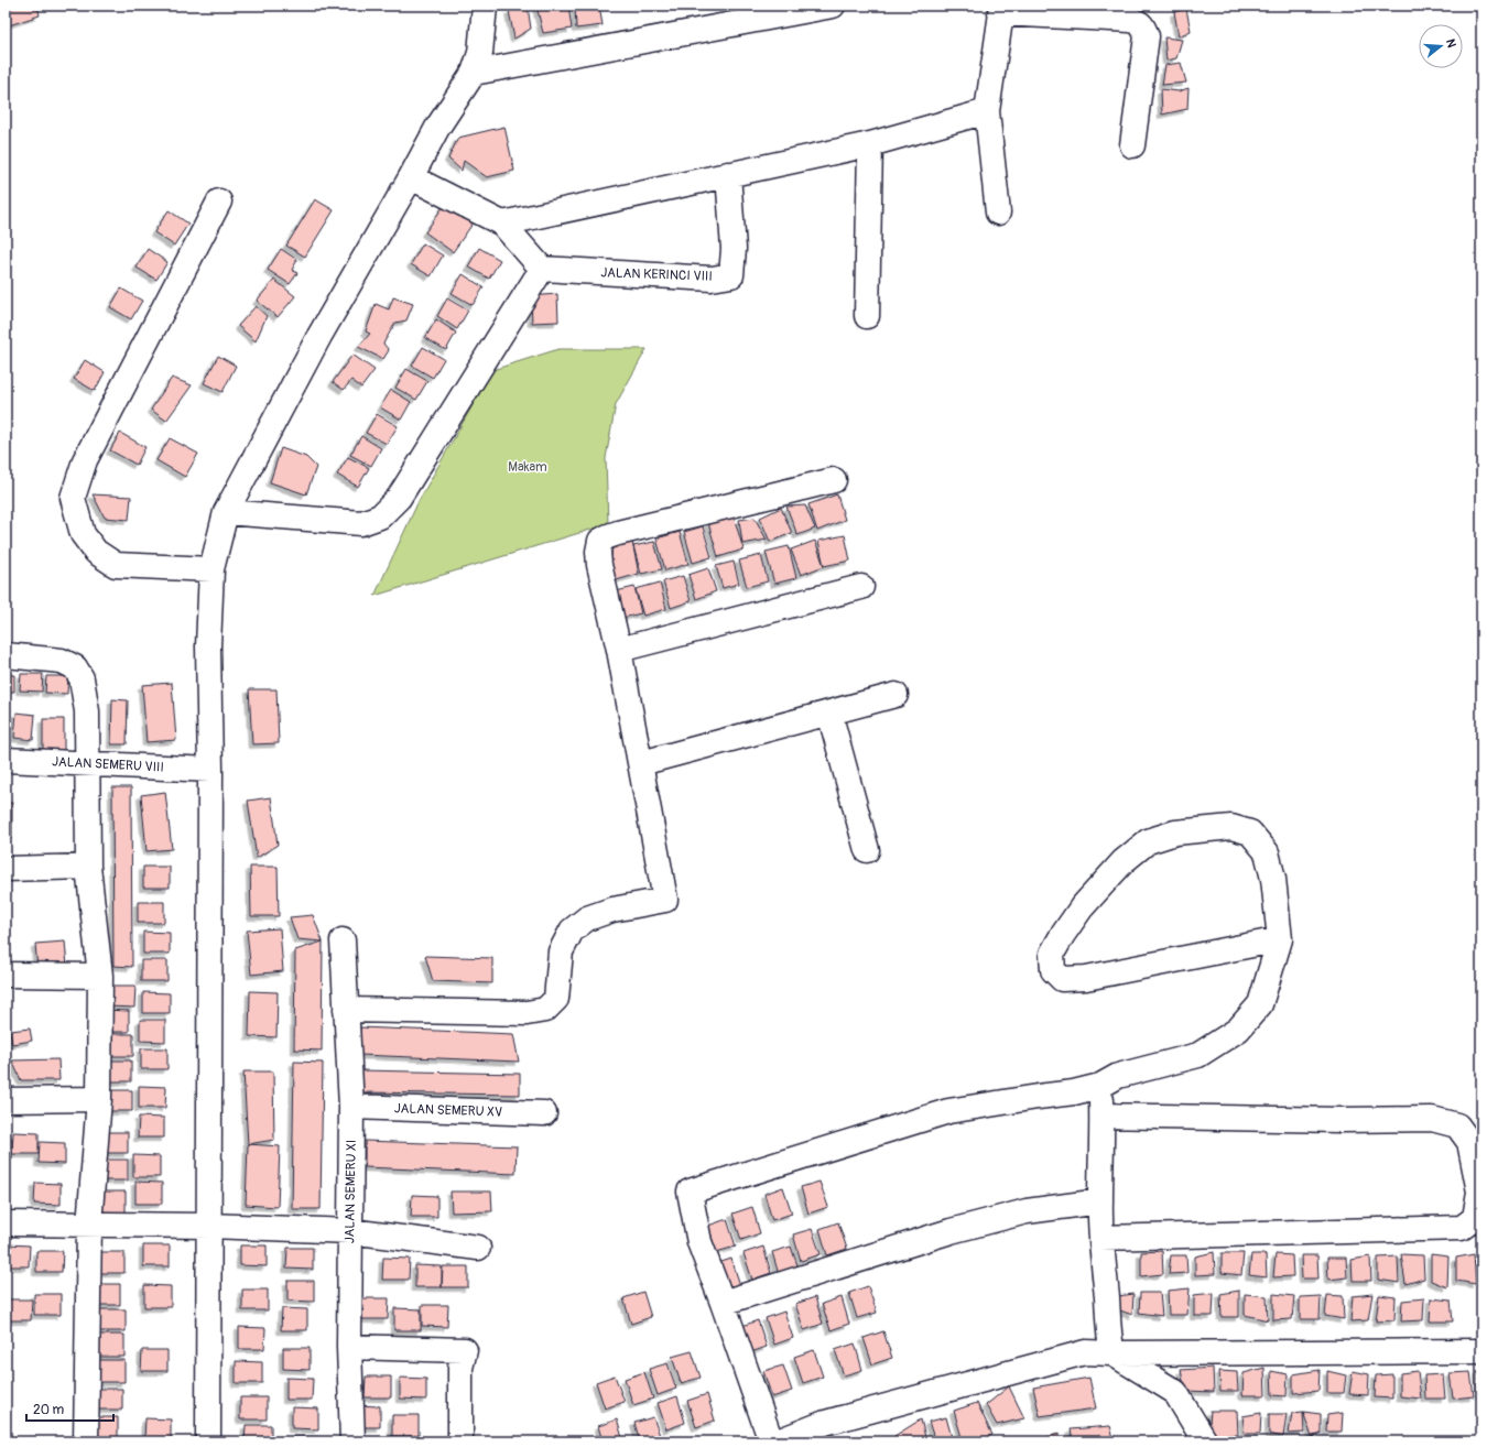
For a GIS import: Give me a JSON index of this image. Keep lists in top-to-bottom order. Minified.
{"streets":{"street":["JALAN KERINCI VIII","JALAN SEMERU VIII","JALAN SEMERU XV","JALAN SEMERU XI"]},"crossings":[["JALAN SEMERU XV","JALAN SEMERU XI"]],"parks":["Makam"],"scale_bar":"20 m","north":"right"}
